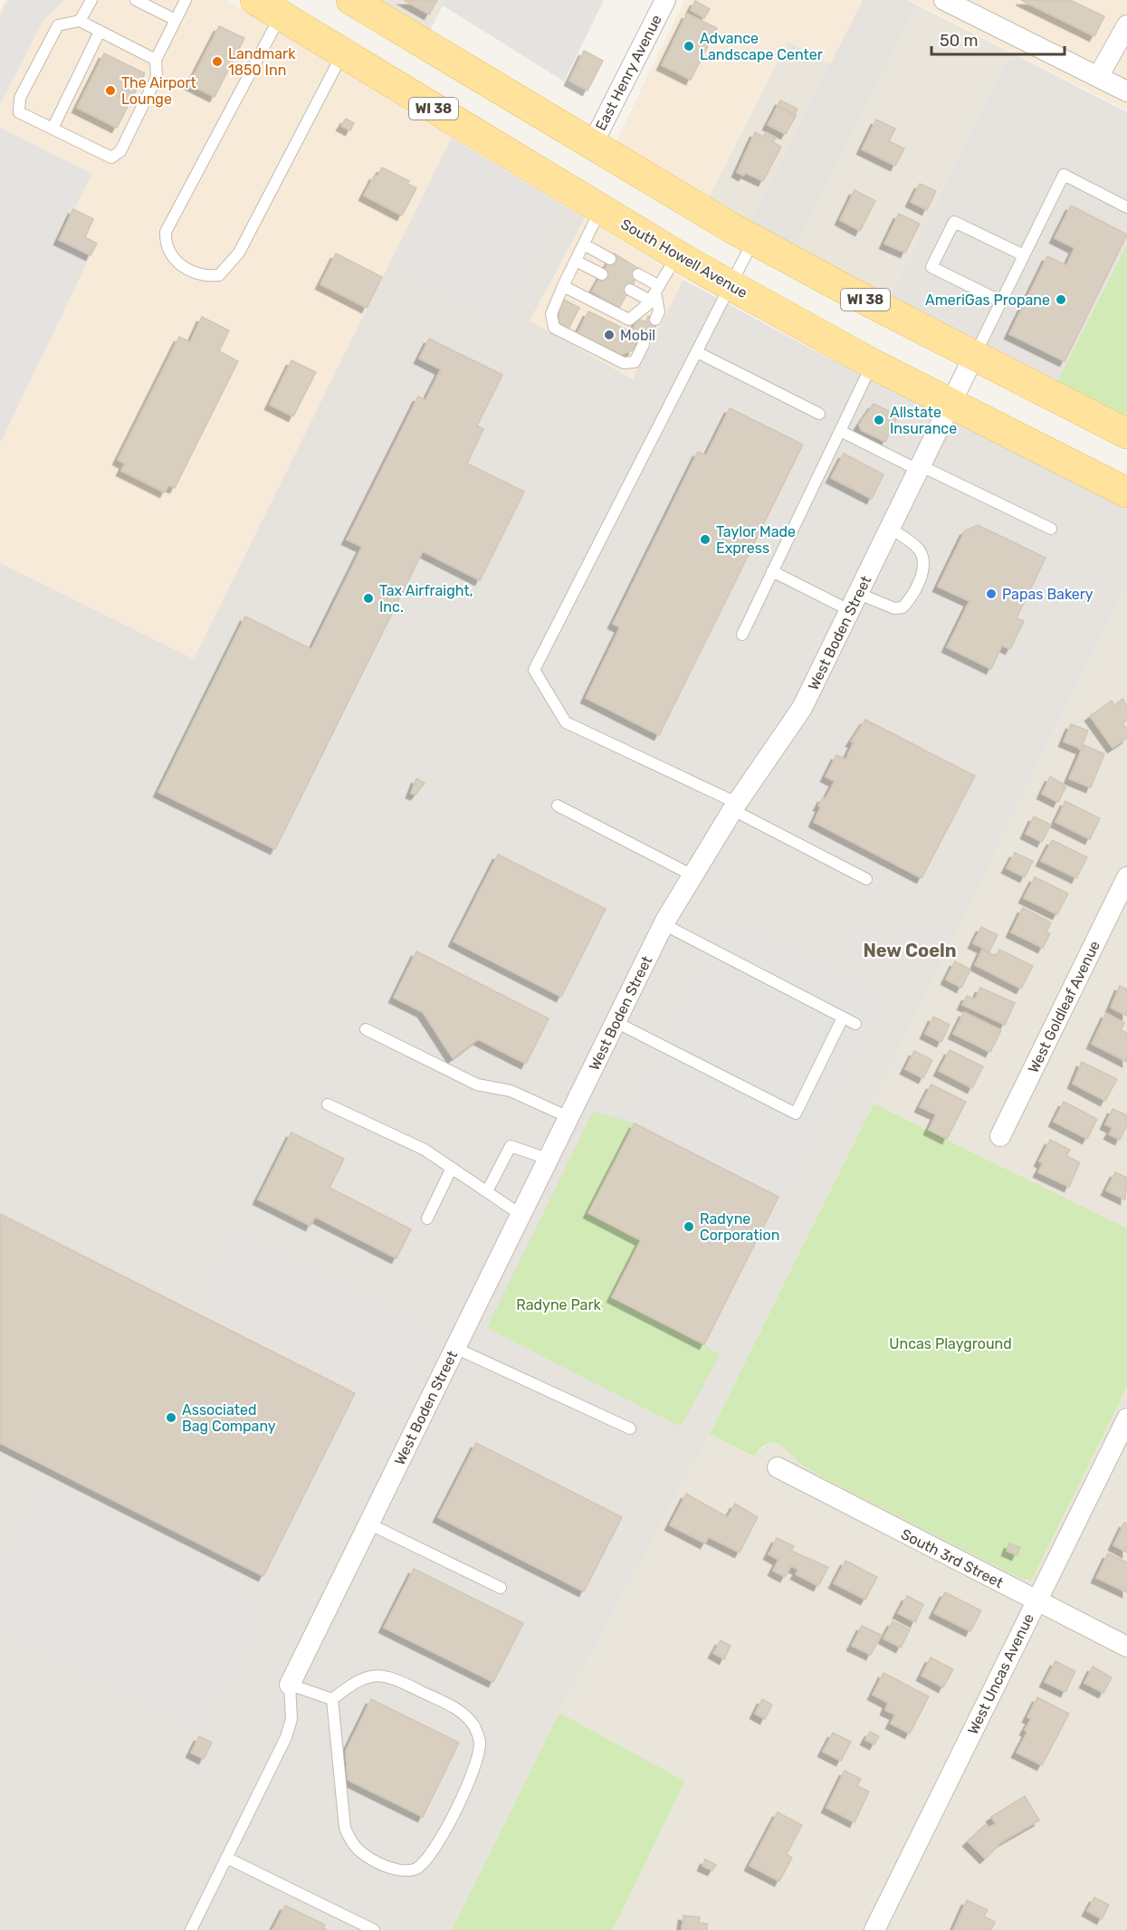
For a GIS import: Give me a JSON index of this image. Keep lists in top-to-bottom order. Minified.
{"streets":{"main road":["WI 38","South Howell Avenue"],"street":["East Henry Avenue","West Boden Street","West Goldleaf Avenue","South 3rd Street","West Uncas Avenue"]},"crossings":[["East Henry Avenue","WI 38"],["WI 38","West Boden Street"],["South Howell Avenue","West Boden Street"],["South 3rd Street","West Uncas Avenue"]],"districts":["New Coeln"],"parks":["Radyne Park","Uncas Playground"],"places":["Advance Landscape Center","Landmark 1850 Inn","The Airport Lounge","AmeriGas Propane","Mobil","Allstate Insurance","Taylor Made Express","Papas Bakery","Tax Airfraight, Inc.","Radyne Corporation","Associated Bag Company"],"scale_bar":"50 m"}
